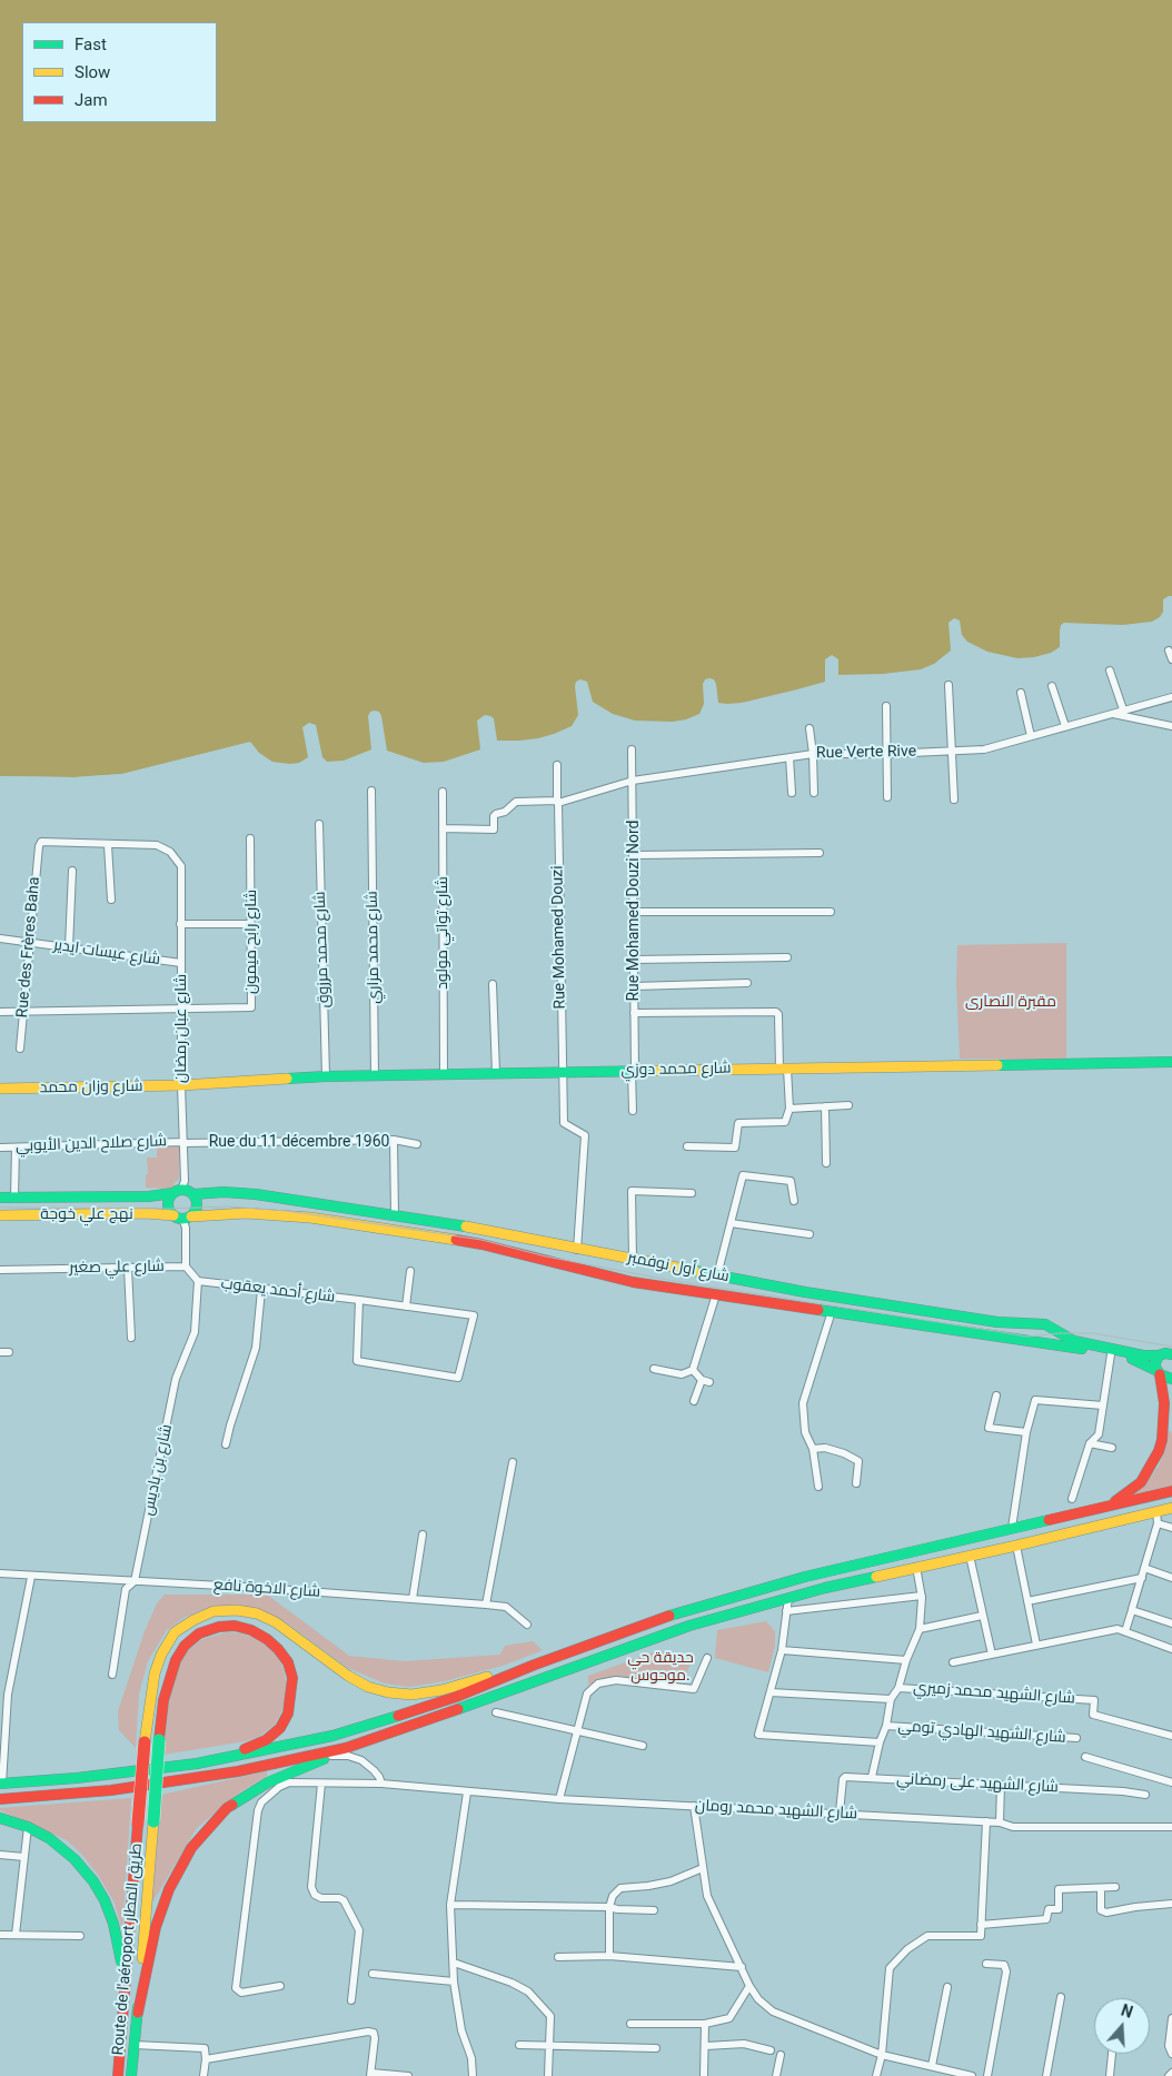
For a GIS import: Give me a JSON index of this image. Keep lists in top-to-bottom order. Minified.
{"streets":{"main road":["شارع محمد دوزي","شارع وزان محمد","نهج علي خوجة","شارع أول نوفمبر","Route de l'aéroport طريق المطار"],"street":["Rue Verte Rive","Rue Mohamed Douzi Nord","شارع تواتي مولود","Rue Mohamed Douzi","شارع رابح ميمون","Rue des Frères Baha","شارع محمد مزاري","شارع محمد مرزوق","شارع عيسات ايدير","شارع عبان رمضان","Rue du 11 décembre 1960","شارع صلاح الدين الأيوبي","شارع علي صغير","شارع أحمد يعقوب","شارع بن باديس","شارع الاخوة نافع","شارع الشهيد محمد زميري","شارع الشهيد الهادي تومي","شارع الشهيد على رمضاني","شارع الشهيد محمد رومان"]},"crossings":[["Rue Verte Rive","Rue Mohamed Douzi Nord"],["Rue Verte Rive","شارع تواتي مولود"],["Rue Verte Rive","Rue Mohamed Douzi"],["Rue Mohamed Douzi Nord","شارع محمد دوزي"],["شارع تواتي مولود","شارع محمد دوزي"],["Rue Mohamed Douzi","شارع محمد دوزي"],["Rue Mohamed Douzi","شارع أول نوفمبر"],["شارع رابح ميمون","شارع عبان رمضان"],["Rue des Frères Baha","شارع عيسات ايدير"],["Rue des Frères Baha","شارع عبان رمضان"],["شارع محمد مزاري","شارع محمد دوزي"],["شارع محمد مرزوق","شارع محمد دوزي"],["شارع عيسات ايدير","شارع عبان رمضان"],["شارع عبان رمضان","شارع محمد دوزي"],["شارع عبان رمضان","شارع وزان محمد"],["شارع عبان رمضان","Rue du 11 décembre 1960"],["شارع عبان رمضان","شارع صلاح الدين الأيوبي"],["شارع عبان رمضان","نهج علي خوجة"],["شارع عبان رمضان","شارع أول نوفمبر"],["شارع محمد دوزي","شارع وزان محمد"],["Rue du 11 décembre 1960","شارع صلاح الدين الأيوبي"],["نهج علي خوجة","شارع علي صغير"],["نهج علي خوجة","شارع أول نوفمبر"],["شارع علي صغير","شارع أول نوفمبر"],["شارع أحمد يعقوب","شارع بن باديس"],["شارع بن باديس","شارع الاخوة نافع"],["شارع الشهيد على رمضاني","شارع الشهيد محمد رومان"]],"parks":["مقبرة النصارى","حديقة حي موحوس."],"legend":["Fast","Slow","Jam"],"north":"top"}
